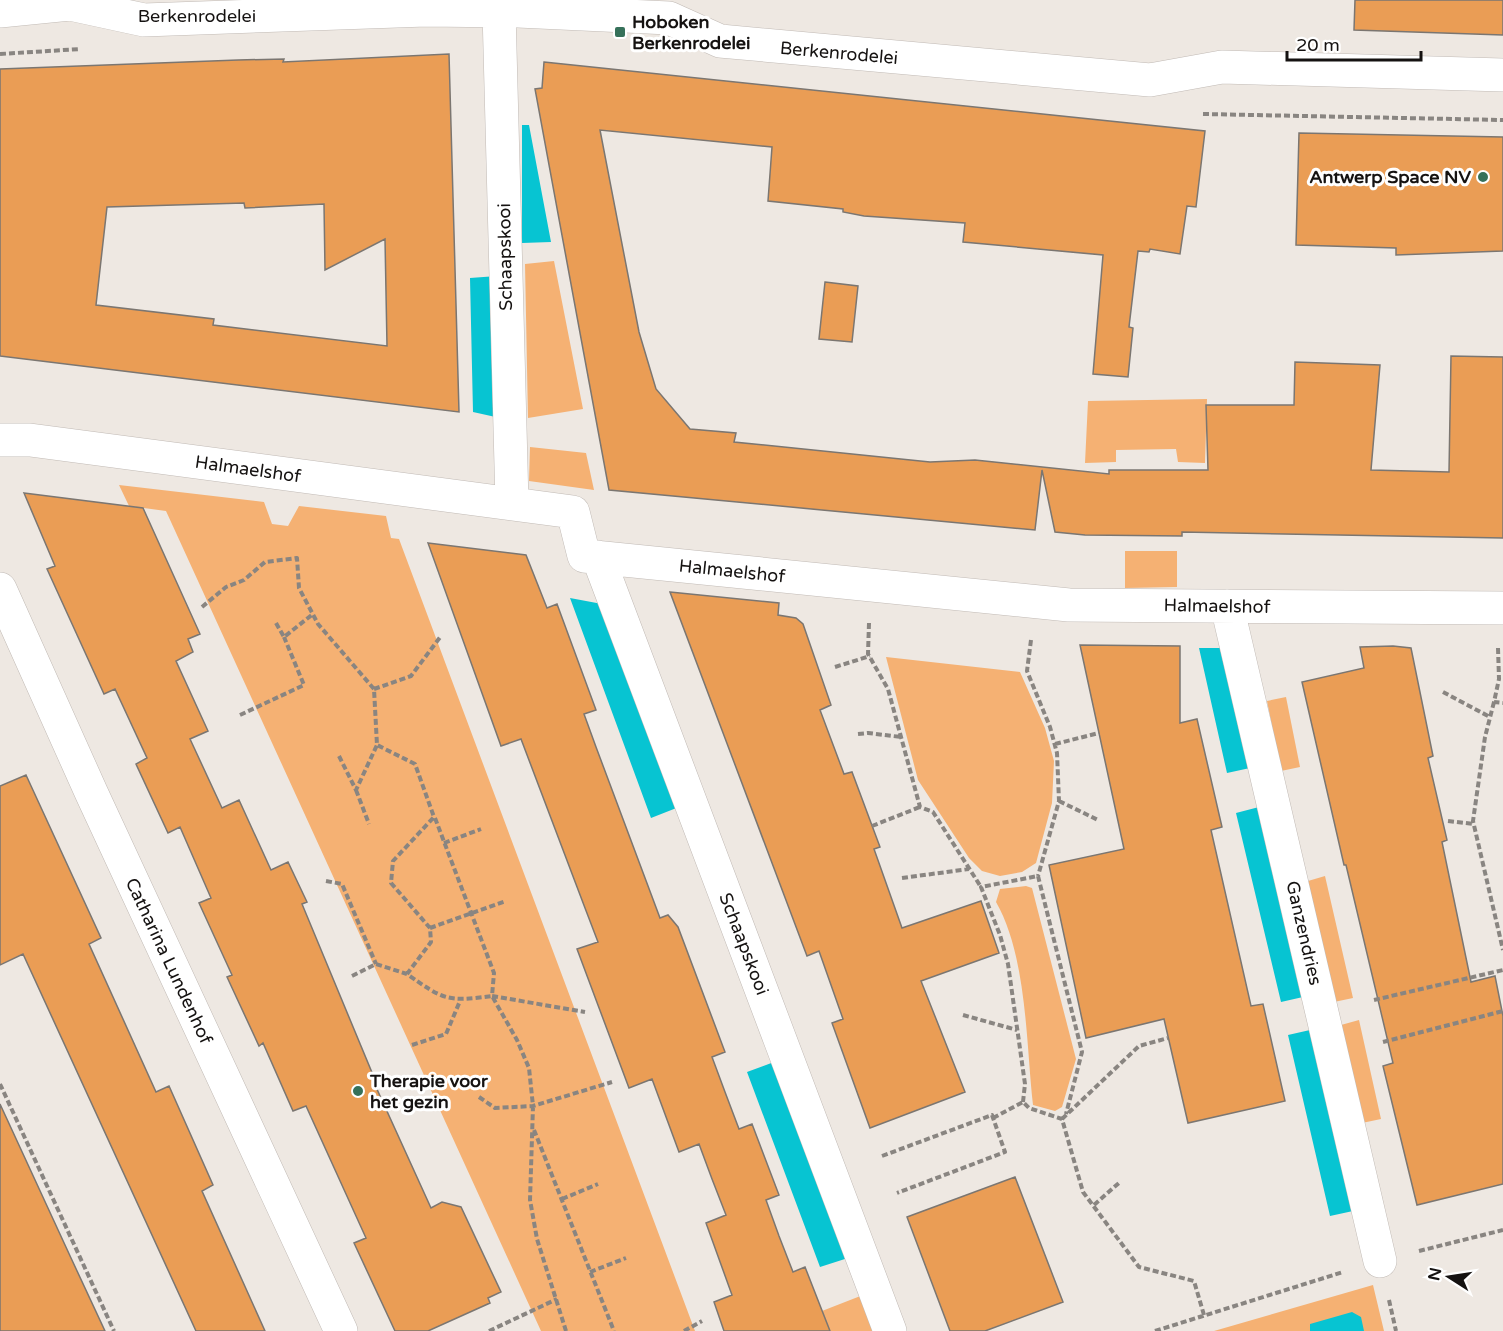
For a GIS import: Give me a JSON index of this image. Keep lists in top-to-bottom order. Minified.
{"streets":{"street":["Berkenrodelei","Schaapskooi","Halmaelshof","Ganzendries","Catharina Lundenhof"]},"crossings":[["Berkenrodelei","Schaapskooi"],["Schaapskooi","Halmaelshof"],["Halmaelshof","Ganzendries"]],"places":{"transit":["Hoboken Berkenrodelei"],"other":["Antwerp Space NV","Therapie voor het gezin"]},"scale_bar":"20 m","north":"left"}
